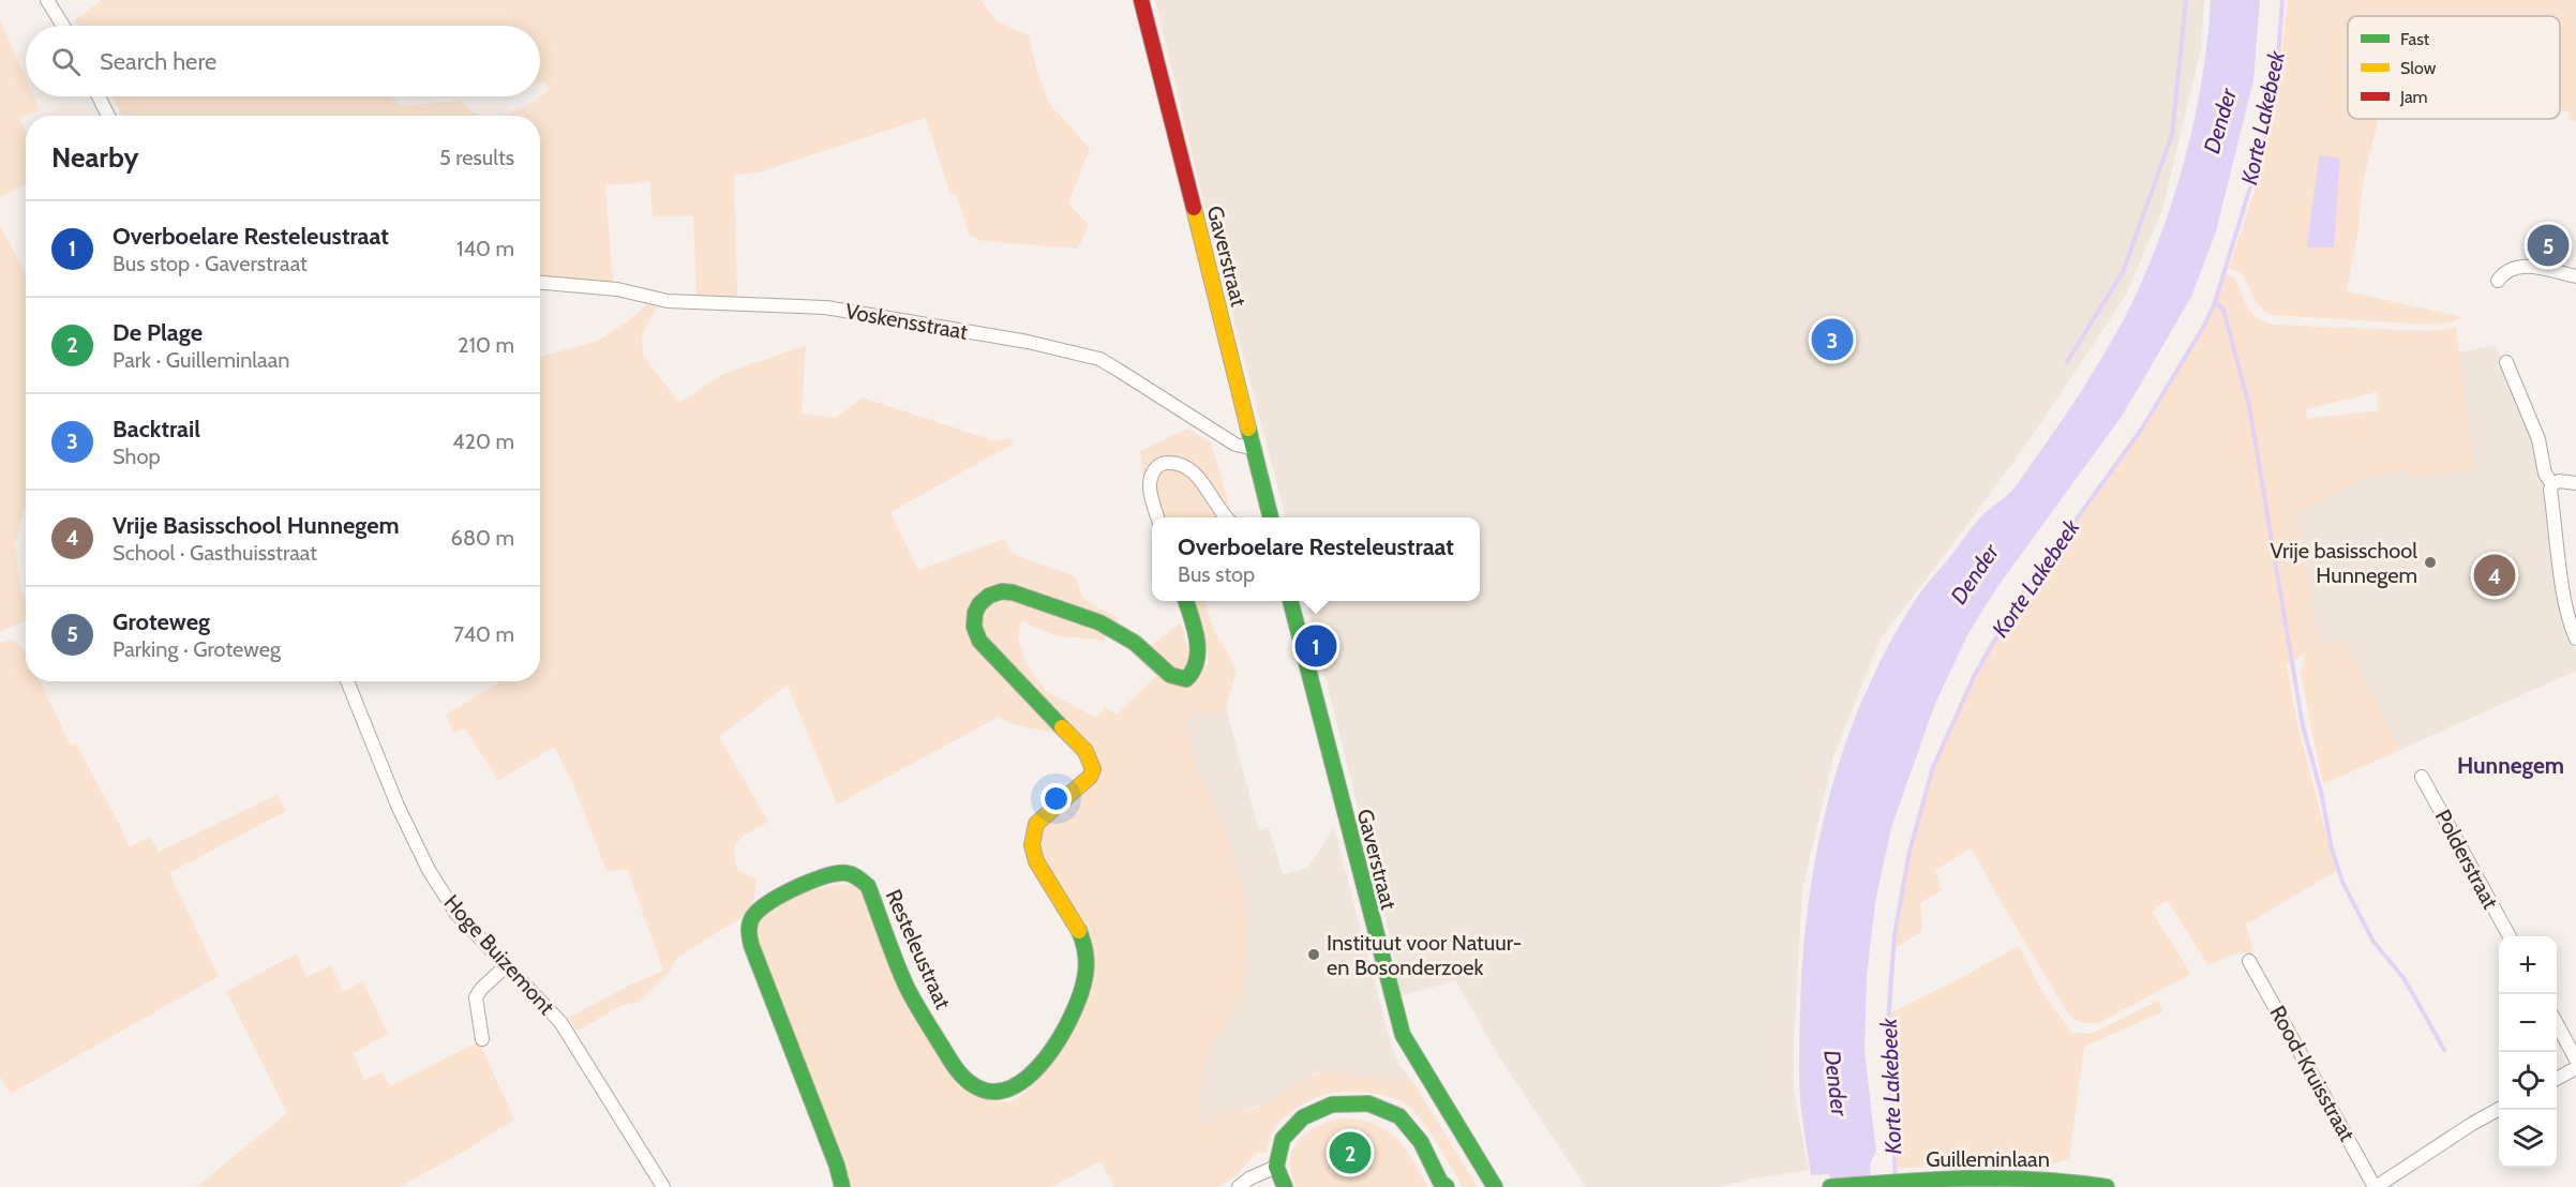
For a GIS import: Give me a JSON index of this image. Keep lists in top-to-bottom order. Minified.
{"streets":{"street":["Gaverstraat","Voskensstraat","Polderstraat","Resteleustraat","Hoge Buizemont","Rood-Kruisstraat","Guilleminlaan"]},"crossings":[["Gaverstraat","Voskensstraat"]],"districts":["Hunnegem"],"water":["Korte Lakebeek","Dender"],"places":["Vrije basisschool Hunnegem","Instituut voor Natuur- en Bosonderzoek"],"legend":["Fast","Slow","Jam"],"page":{"search":"Search here","heading":["Nearby","5 results"],"list":[{"mark":"1","name":"Overboelare Resteleustraat","note":"Bus stop · Gaverstraat","value":"140 m"},{"mark":"2","name":"De Plage","note":"Park · Guilleminlaan","value":"210 m"},{"mark":"3","name":"Backtrail","note":"Shop","value":"420 m"},{"mark":"4","name":"Vrije Basisschool Hunnegem","note":"School · Gasthuisstraat","value":"680 m"},{"mark":"5","name":"Groteweg","note":"Parking · Groteweg","value":"740 m"}],"pins":["5","3","4","1","2"],"popup":["Overboelare Resteleustraat","Bus stop"],"map_buttons":["+","−"]}}
